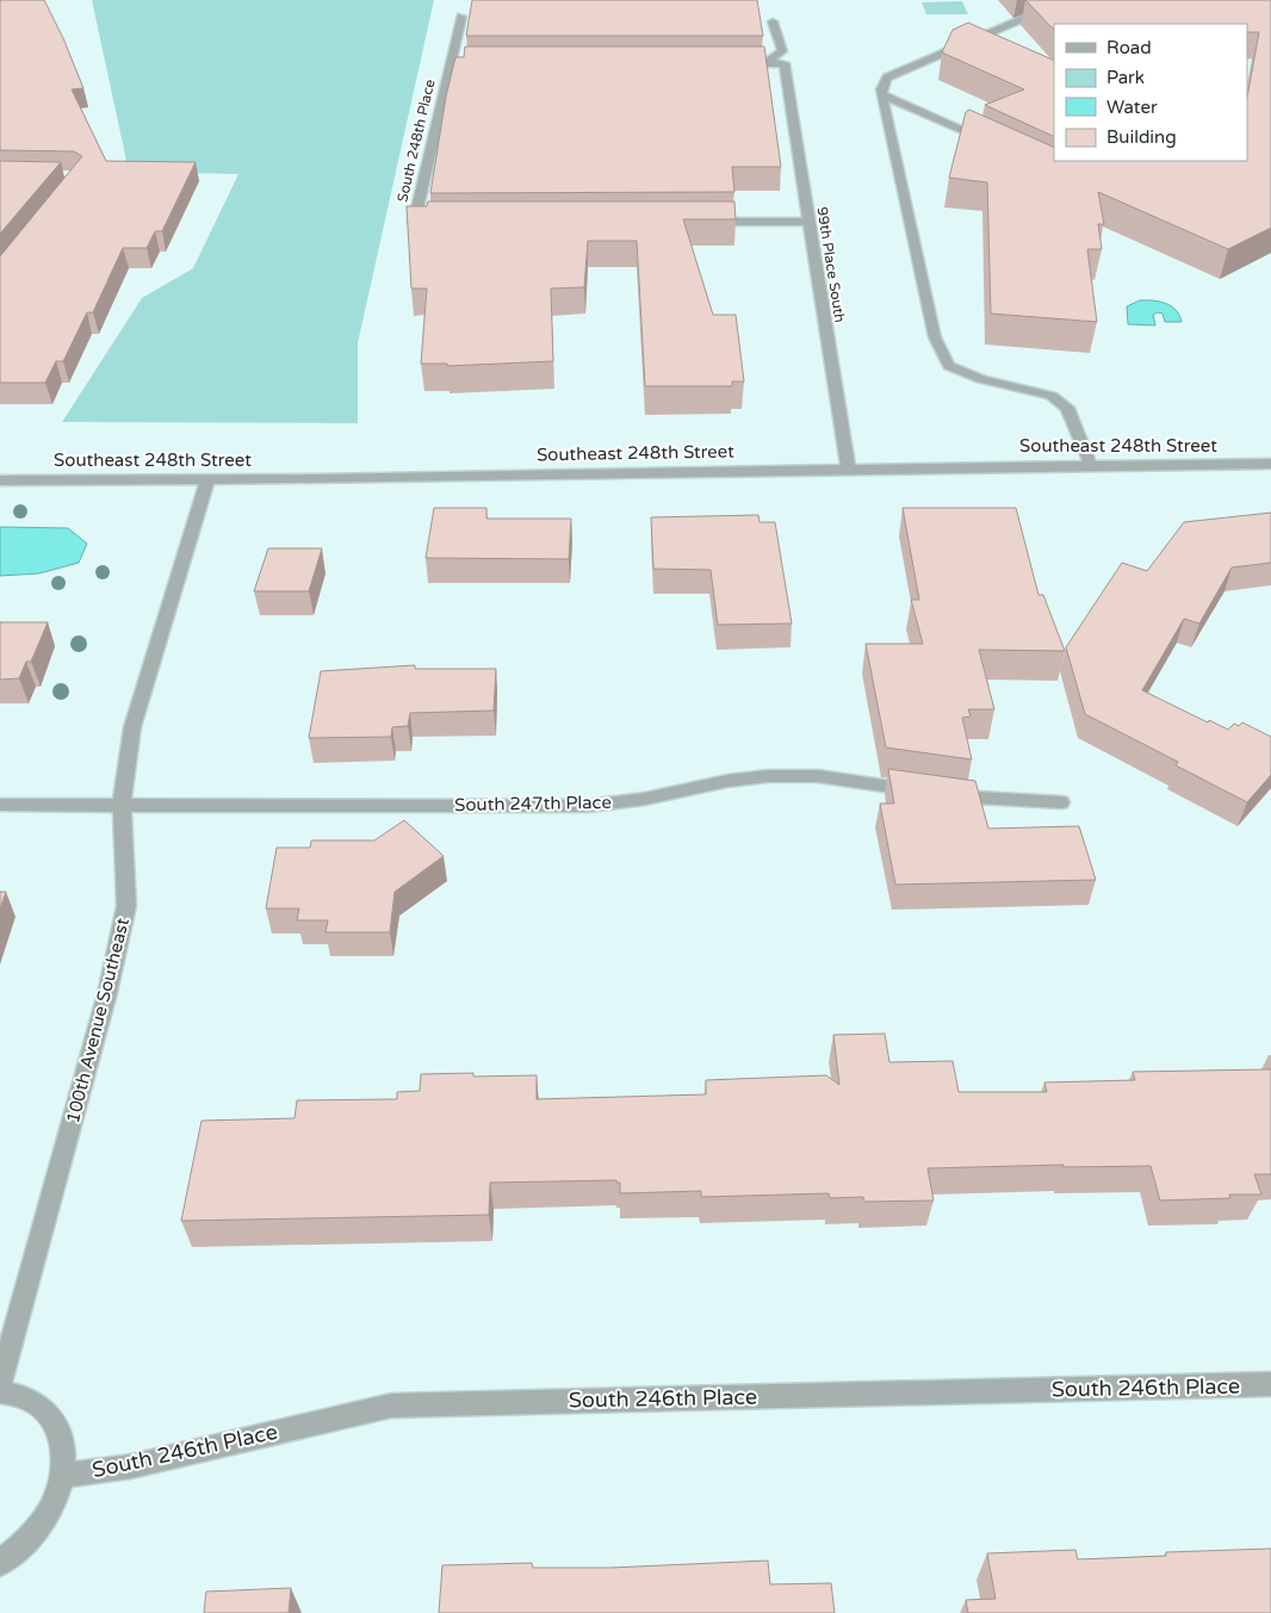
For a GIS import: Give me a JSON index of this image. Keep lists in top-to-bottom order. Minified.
{"streets":{"street":["South 248th Place","99th Place South","Southeast 248th Street","South 247th Place","100th Avenue Southeast","South 246th Place"]},"crossings":[["99th Place South","Southeast 248th Street"],["Southeast 248th Street","100th Avenue Southeast"],["South 247th Place","100th Avenue Southeast"]],"legend":["Road","Park","Water","Building"]}
